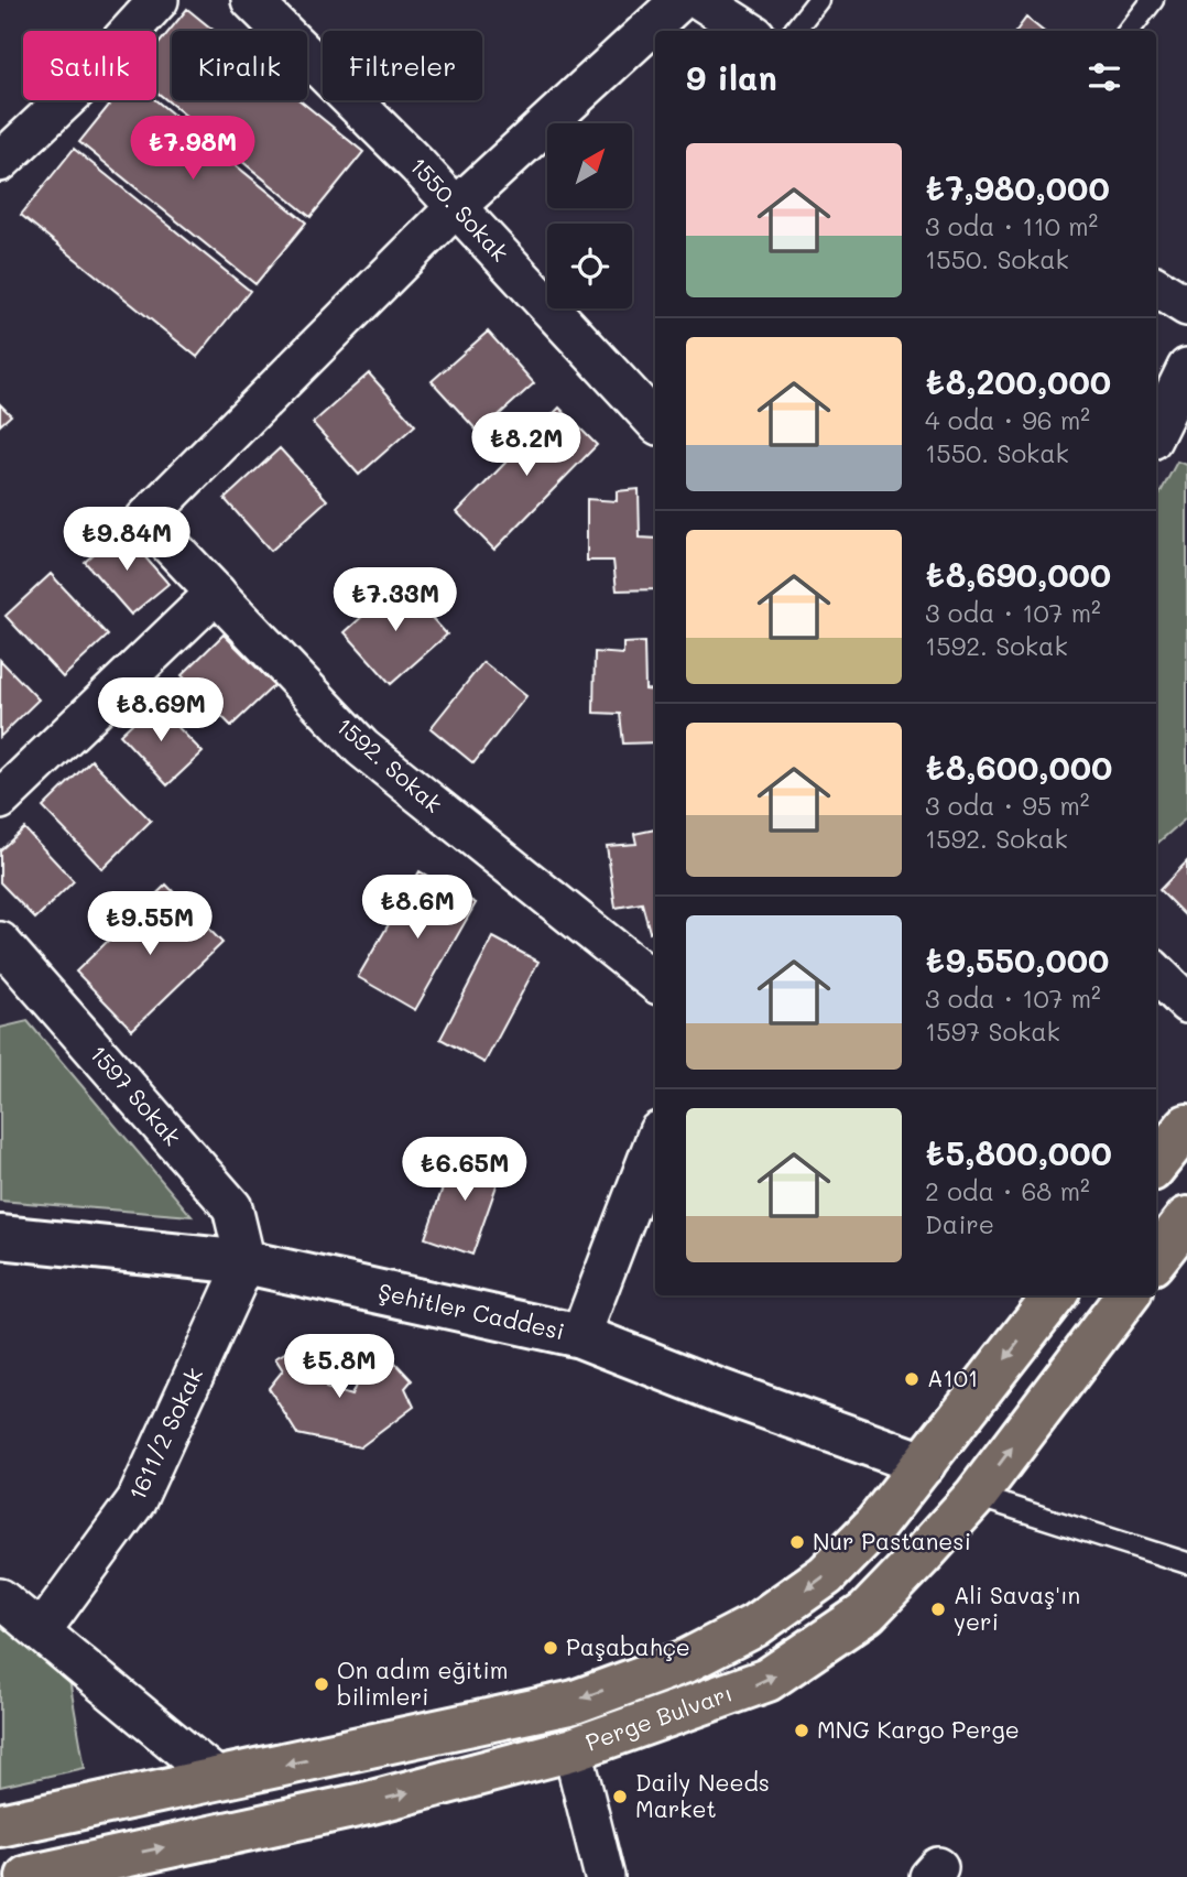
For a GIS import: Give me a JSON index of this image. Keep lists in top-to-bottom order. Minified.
{"streets":{"main road":["Perge Bulvarı"],"street":["1550. Sokak","1592. Sokak","1597 Sokak","Şehitler Caddesi","1611/2 Sokak"]},"crossings":[["1550. Sokak","1592. Sokak"],["1597 Sokak","Şehitler Caddesi"],["1597 Sokak","1611/2 Sokak"],["Şehitler Caddesi","1611/2 Sokak"],["Şehitler Caddesi","Perge Bulvarı"]],"places":["A101","Nur Pastanesi","Ali Savaş'ın yeri","Paşabahçe","On adım eğitim bilimleri","MNG Kargo Perge","Daily Needs Market"],"north":"top right","page":{"chip":["Satılık","Kiralık","Filtreler"],"heading":"9 ilan","price":["₺7.98M","₺8.2M","₺9.84M","₺7.33M","₺8.69M","₺8.6M","₺9.55M","₺6.65M","₺5.8M"],"list":[{"name":"₺7,980,000","note":"3 oda · 110 m² · 1550. Sokak"},{"name":"₺8,200,000","note":"4 oda · 96 m² · 1550. Sokak"},{"name":"₺8,690,000","note":"3 oda · 107 m² · 1592. Sokak"},{"name":"₺8,600,000","note":"3 oda · 95 m² · 1592. Sokak"},{"name":"₺9,550,000","note":"3 oda · 107 m² · 1597 Sokak"},{"name":"₺5,800,000","note":"2 oda · 68 m² · Daire"}]}}
